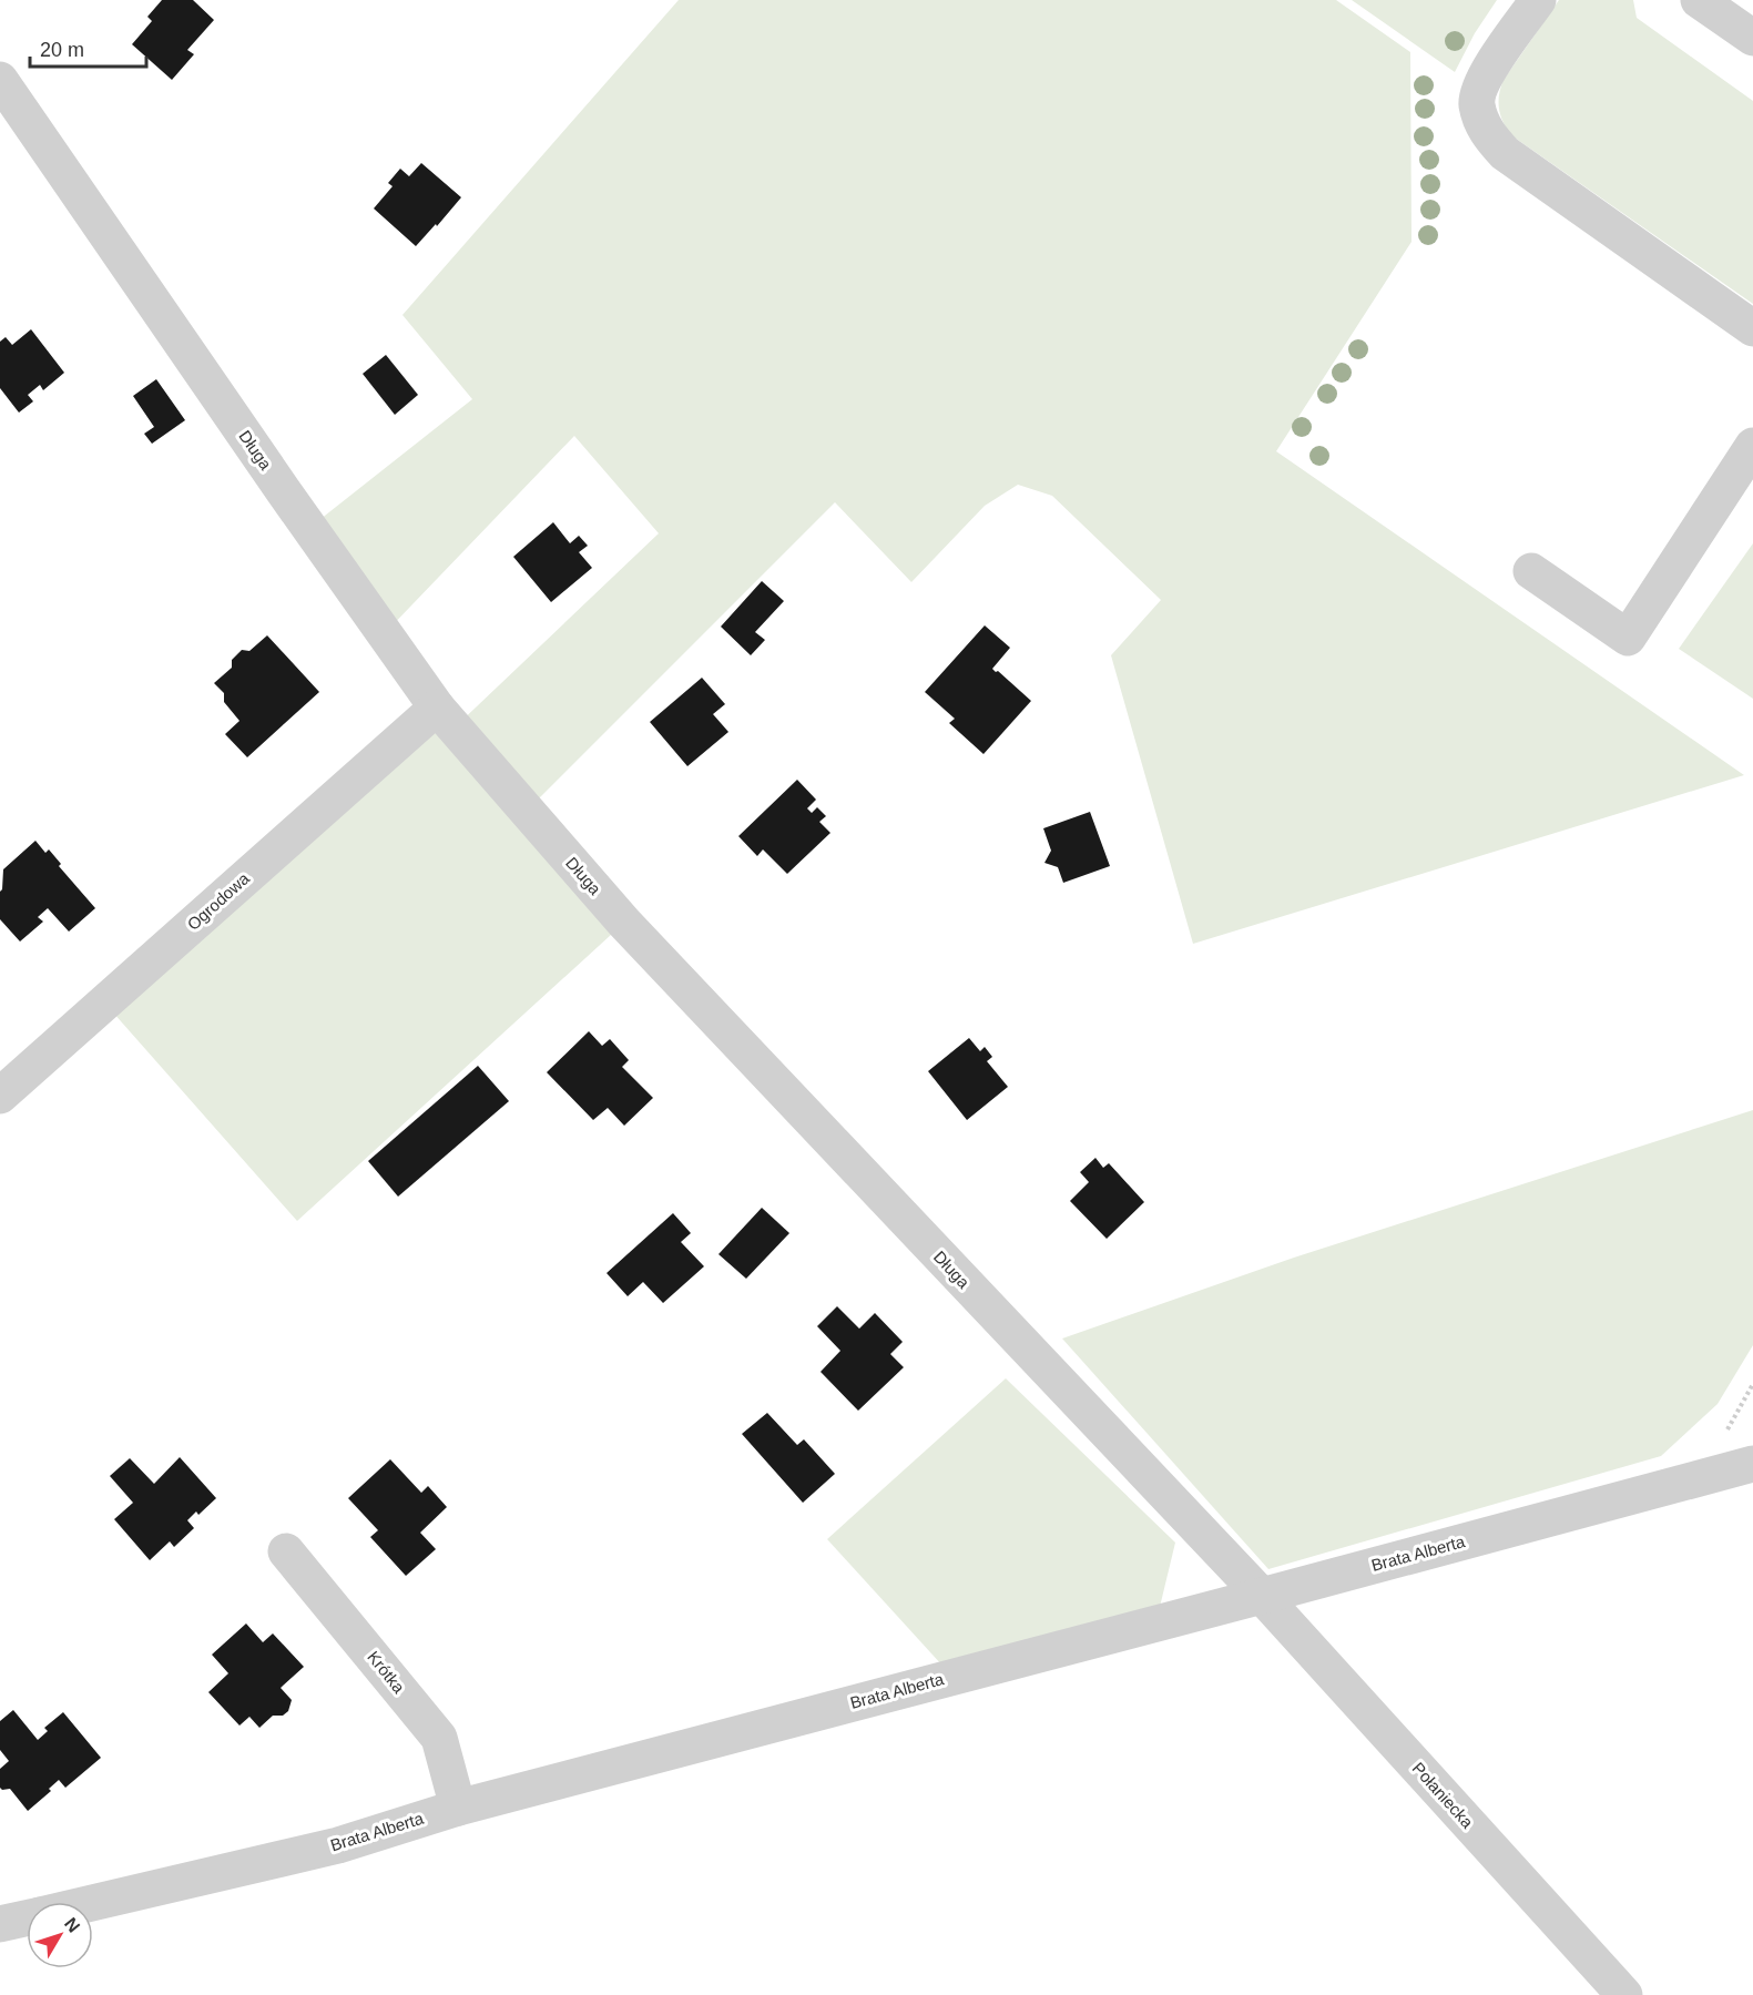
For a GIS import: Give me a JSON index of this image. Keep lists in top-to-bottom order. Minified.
{"streets":{"street":["Długa","Ogrodowa","Brata Alberta","Krótka","Połaniecka"]},"crossings":[["Długa","Ogrodowa"],["Długa","Brata Alberta"],["Długa","Połaniecka"],["Brata Alberta","Krótka"],["Brata Alberta","Połaniecka"]],"scale_bar":"20 m","north":"top right"}
